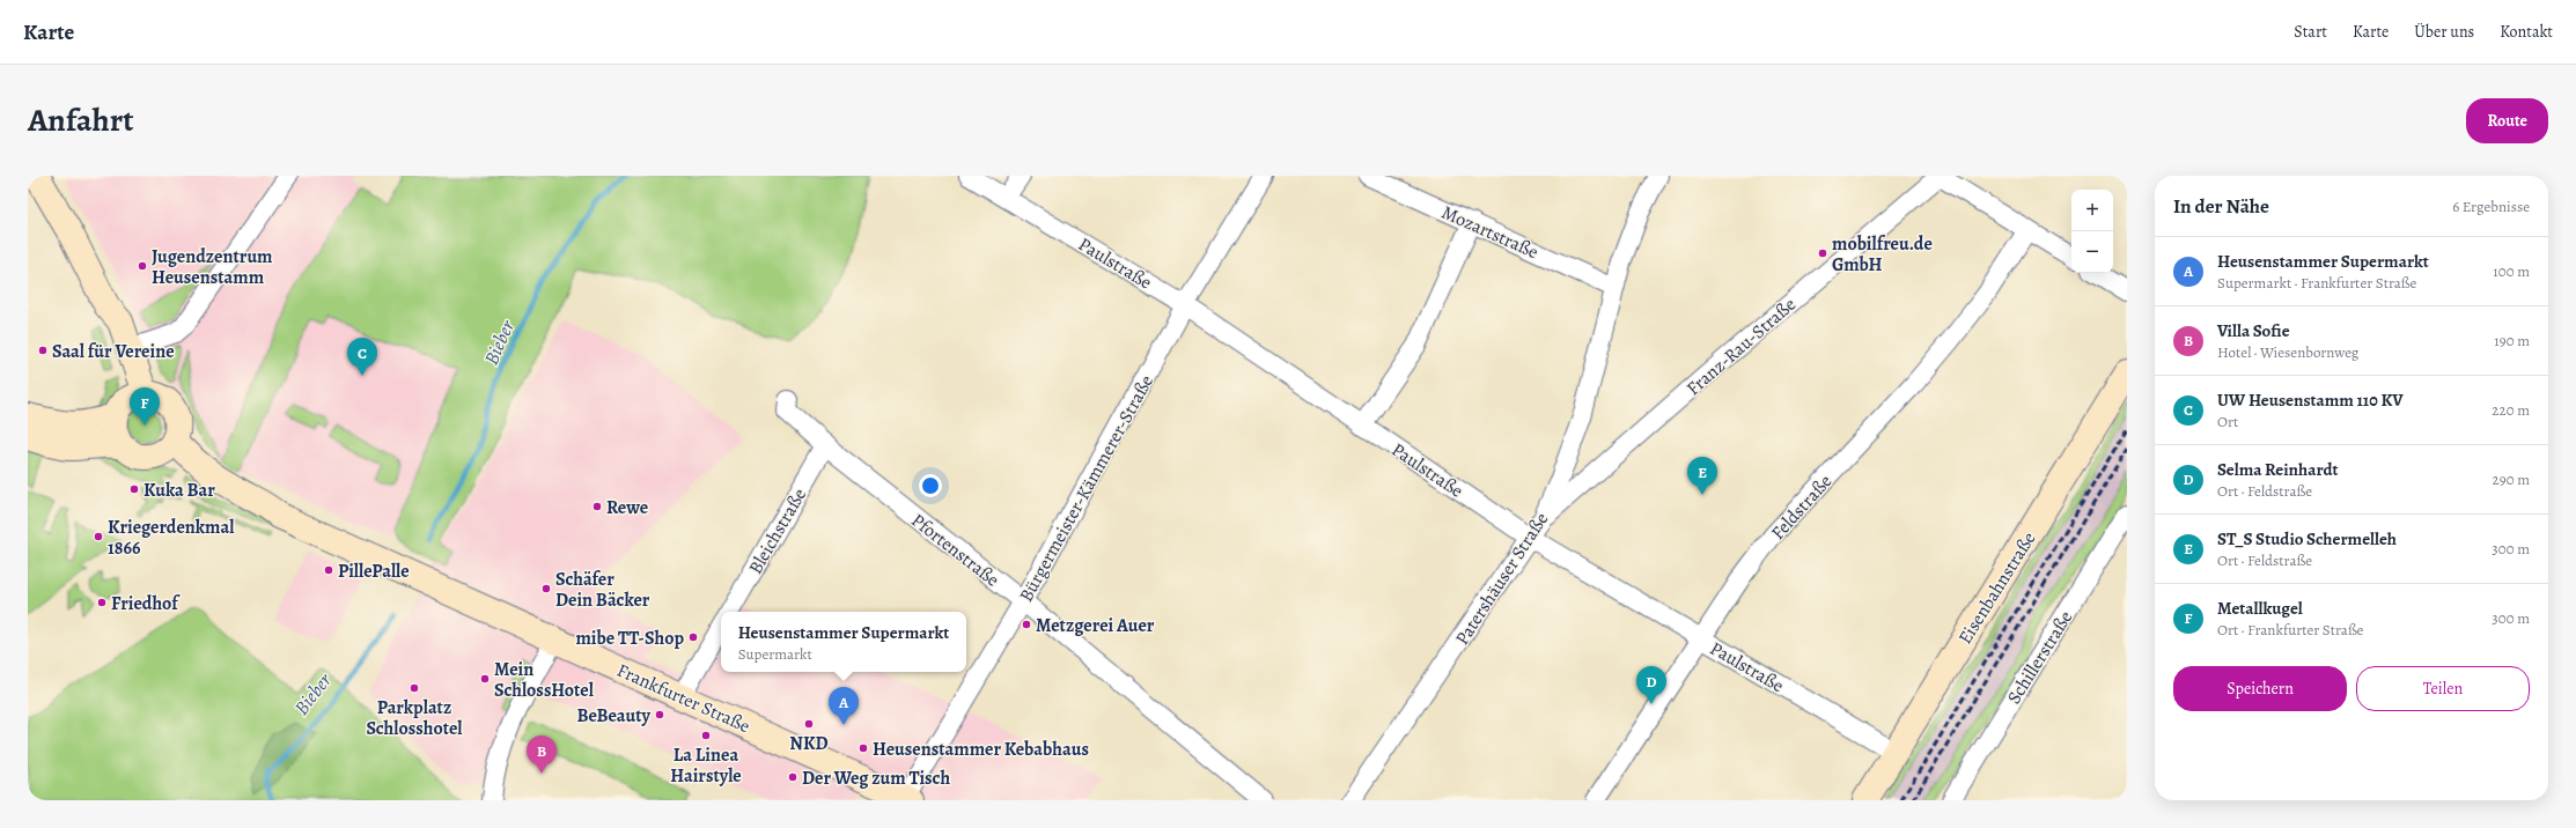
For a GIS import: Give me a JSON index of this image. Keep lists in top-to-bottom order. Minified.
{"streets":{"street":["Mozartstraße","Paulstraße","Franz-Rau-Straße","Bürgermeister-Kämmerer-Straße","Feldstraße","Bleichstraße","Pfortenstraße","Patershäuser Straße","Eisenbahnstraße","Schillerstraße","Frankfurter Straße"]},"crossings":[["Mozartstraße","Patershäuser Straße"],["Paulstraße","Bürgermeister-Kämmerer-Straße"],["Paulstraße","Feldstraße"],["Paulstraße","Patershäuser Straße"],["Paulstraße","Eisenbahnstraße"],["Franz-Rau-Straße","Patershäuser Straße"],["Bürgermeister-Kämmerer-Straße","Pfortenstraße"],["Bürgermeister-Kämmerer-Straße","Frankfurter Straße"],["Bleichstraße","Pfortenstraße"]],"water":["Bieber"],"places":["mobilfreu.de GmbH","Jugendzentrum Heusenstamm","Saal für Vereine","Kuka Bar","Rewe","Kriegerdenkmal 1866","PillePalle","Schäfer Dein Bäcker","Friedhof","Metzgerei Auer","mibe TT-Shop","Mein SchlossHotel","Parkplatz Schlosshotel","BeBeauty","NKD","La Linea Hairstyle","Heusenstammer Kebabhaus","Der Weg zum Tisch"],"page":{"header":"Karte","nav":["Start","Karte","Über uns","Kontakt"],"title":"Anfahrt","buttons":["Route",["Speichern","Teilen"]],"heading":["In der Nähe","6 Ergebnisse"],"map_buttons":["+","−"],"list":[{"mark":"A","name":"Heusenstammer Supermarkt","note":"Supermarkt · Frankfurter Straße","value":"100 m"},{"mark":"B","name":"Villa Sofie","note":"Hotel · Wiesenbornweg","value":"190 m"},{"mark":"C","name":"UW Heusenstamm 110 KV","note":"Ort","value":"220 m"},{"mark":"D","name":"Selma Reinhardt","note":"Ort · Feldstraße","value":"290 m"},{"mark":"E","name":"ST_S Studio Schermelleh","note":"Ort · Feldstraße","value":"300 m"},{"mark":"F","name":"Metallkugel","note":"Ort · Frankfurter Straße","value":"300 m"}],"pins":["C","F","E","D","A","B"],"popup":["Heusenstammer Supermarkt","Supermarkt"]}}
